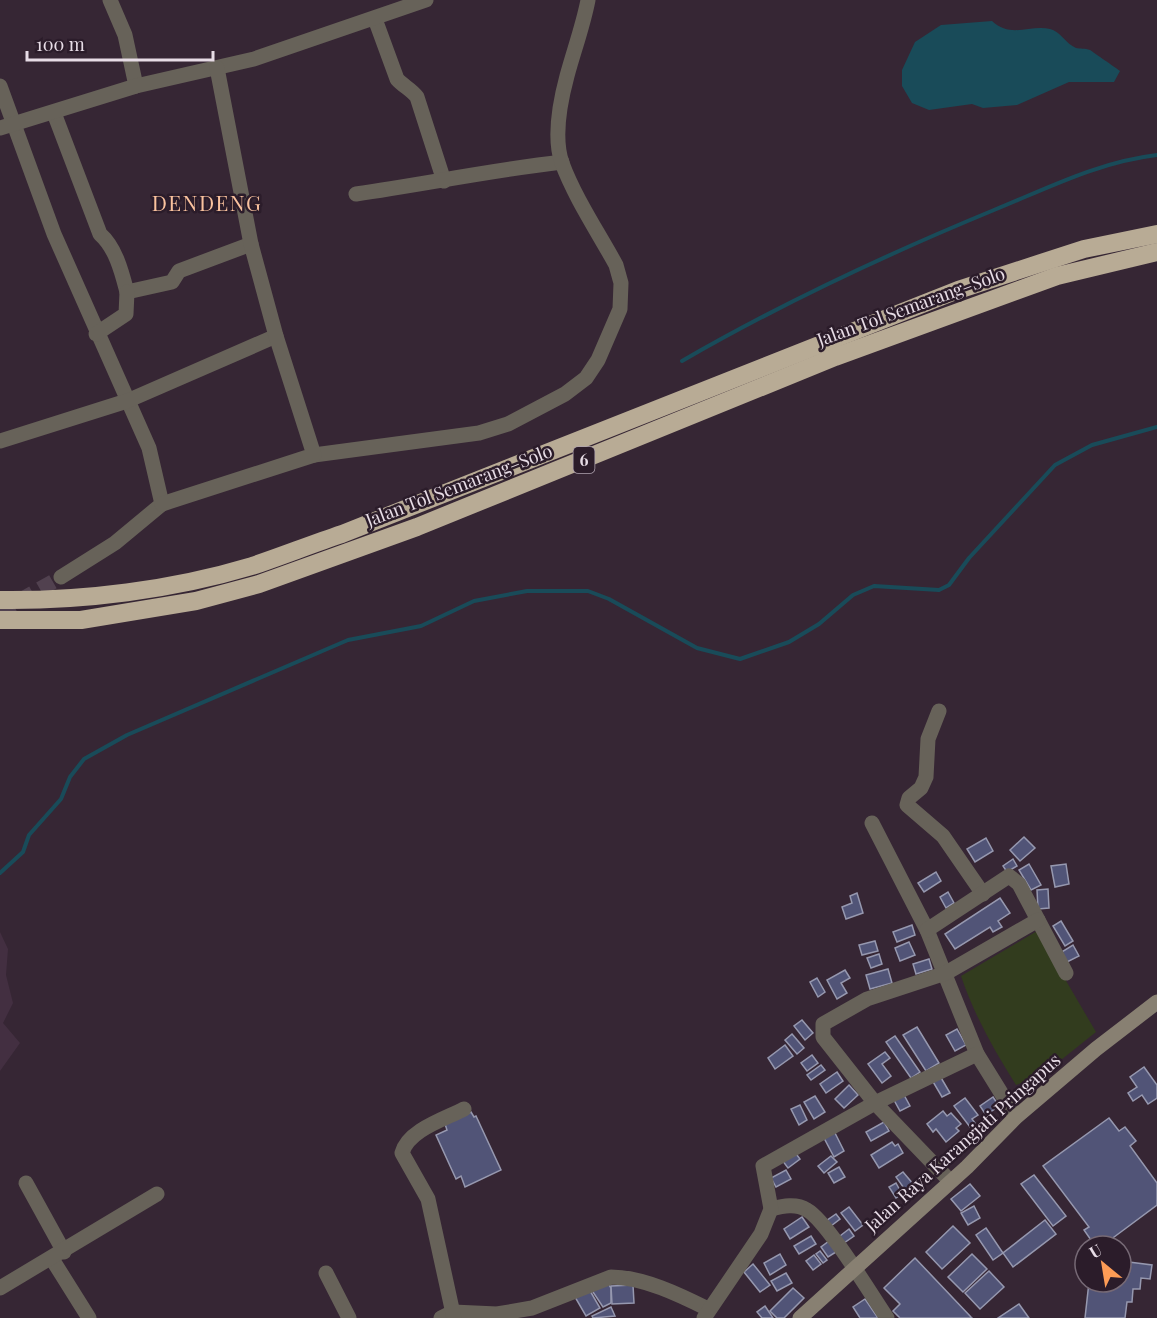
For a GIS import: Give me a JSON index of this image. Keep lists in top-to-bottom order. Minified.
{"streets":{"highway":["Jalan Tol Semarang–Solo","6"],"street":["Jalan Raya Karangjati Pringapus"]},"districts":["DENDENG"],"scale_bar":"100 m","north":"top left"}
